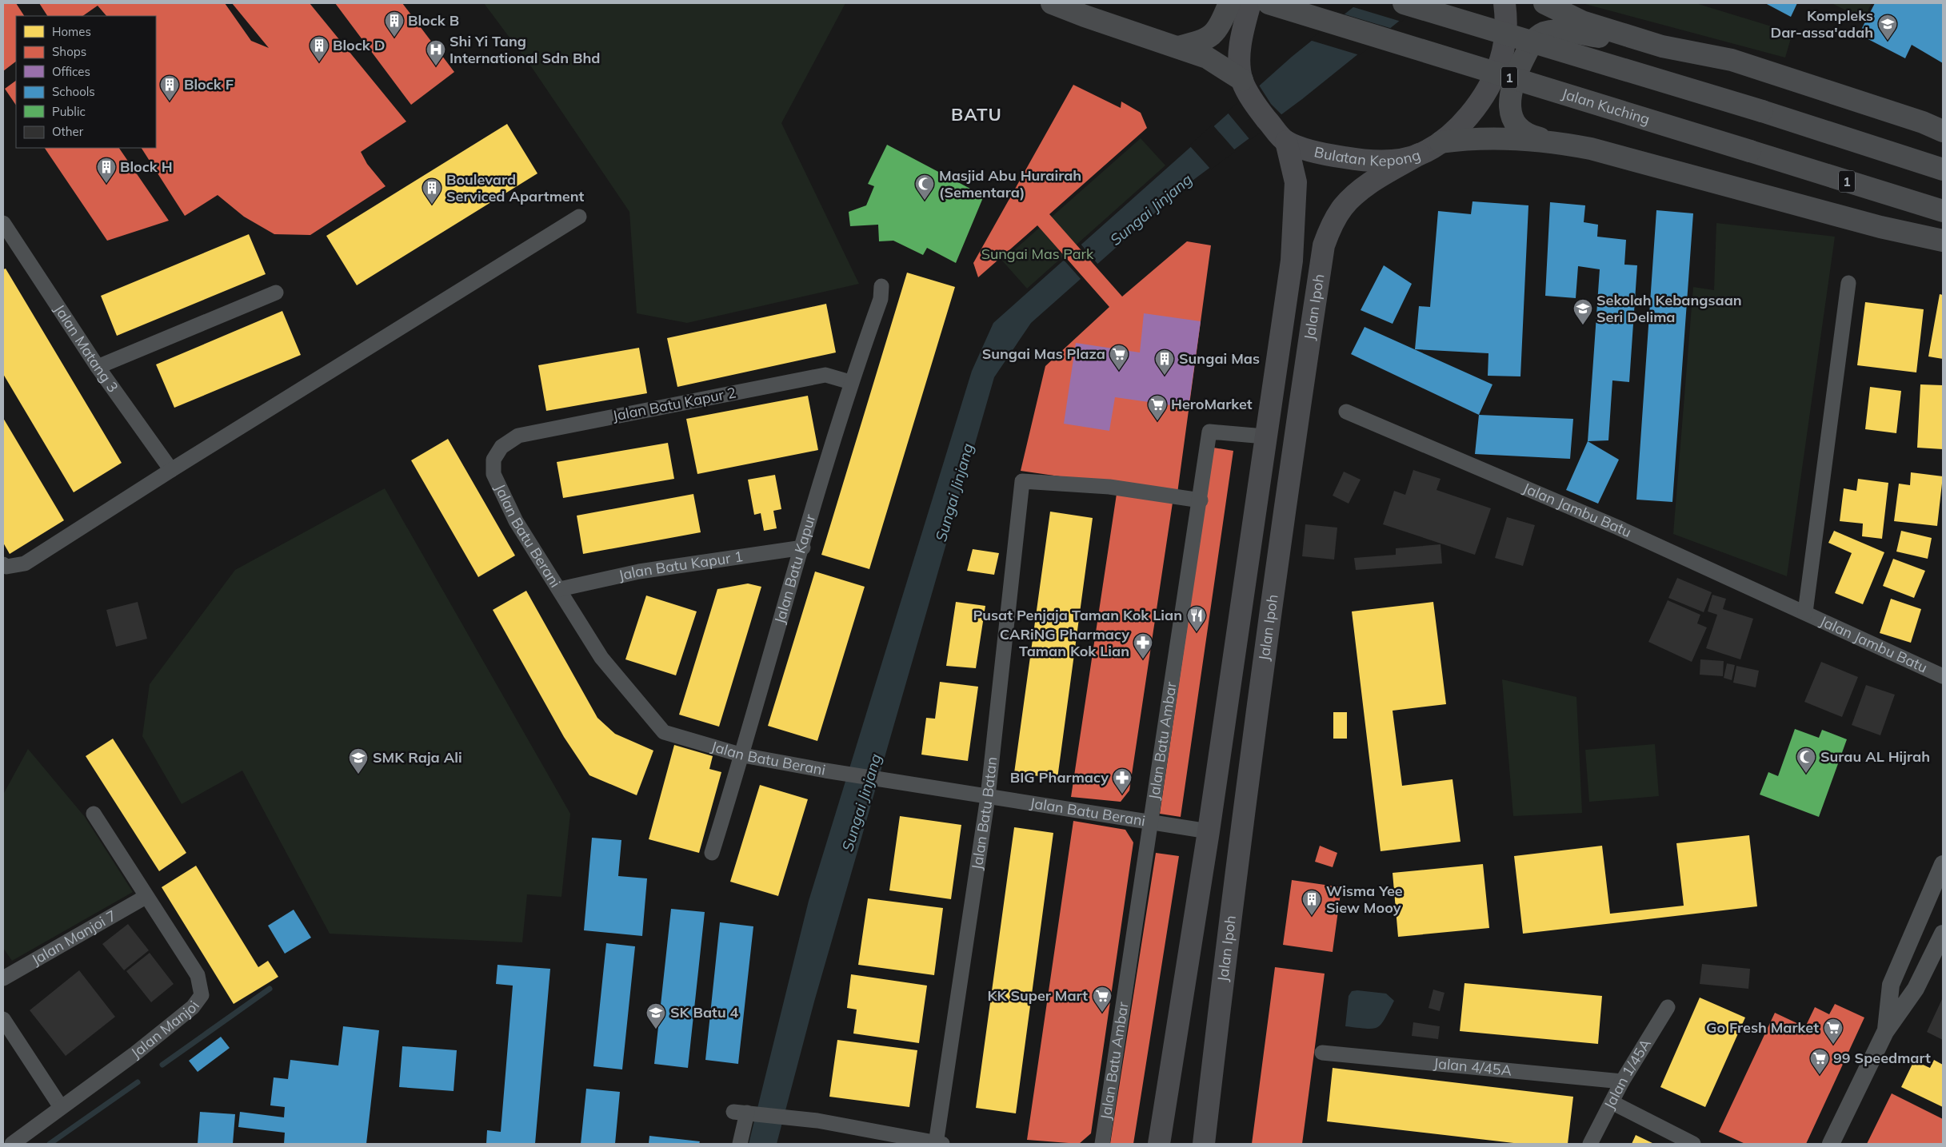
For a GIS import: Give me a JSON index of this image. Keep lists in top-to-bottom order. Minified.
{"streets":{"highway":["1","Jalan Kuching"],"main road":["Bulatan Kepong","Jalan Ipoh"],"street":["Jalan Matang 3","Jalan Batu Kapur 2","Jalan Jambu Batu","Jalan Batu Berani","Jalan Batu Kapur 1","Jalan Batu Kapur","Jalan Batu Ambar","Jalan Batu Batan","Jalan Manjoi 7","Jalan Manjoi","Jalan 4/45A","Jalan 1/45A"]},"crossings":[["Bulatan Kepong","Jalan Ipoh"],["Jalan Ipoh","Jalan Batu Berani"],["Jalan Ipoh","Jalan Batu Ambar"],["Jalan Batu Kapur 2","Jalan Batu Berani"],["Jalan Batu Kapur 2","Jalan Batu Kapur"],["Jalan Batu Berani","Jalan Batu Kapur 1"],["Jalan Batu Berani","Jalan Batu Kapur"],["Jalan Batu Berani","Jalan Batu Ambar"],["Jalan Batu Berani","Jalan Batu Batan"],["Jalan Batu Kapur 1","Jalan Batu Kapur"],["Jalan Batu Ambar","Jalan Batu Batan"],["Jalan Manjoi 7","Jalan Manjoi"],["Jalan 4/45A","Jalan 1/45A"]],"districts":["BATU"],"water":["Sungai Jinjang"],"parks":["Sungai Mas Park"],"places":{"building":["Block B","Block D","Block F","Block H","Boulevard Serviced Apartment","Sungai Mas","Wisma Yee Siew Mooy"],"school or university":["Kompleks Dar-assa'adah","Sekolah Kebangsaan Seri Delima","SMK Raja Ali","SK Batu 4"],"hospital":["Shi Yi Tang International Sdn Bhd"],"mosque":["Masjid Abu Hurairah (Sementara)","Surau AL Hijrah"],"supermarket":["Sungai Mas Plaza","HeroMarket","KK Super Mart","Go Fresh Market","99 Speedmart"],"restaurant":["Pusat Penjaja Taman Kok Lian"],"pharmacy":["CARiNG Pharmacy Taman Kok Lian","BIG Pharmacy"]},"legend":["Homes","Shops","Offices","Schools","Public","Other"]}
